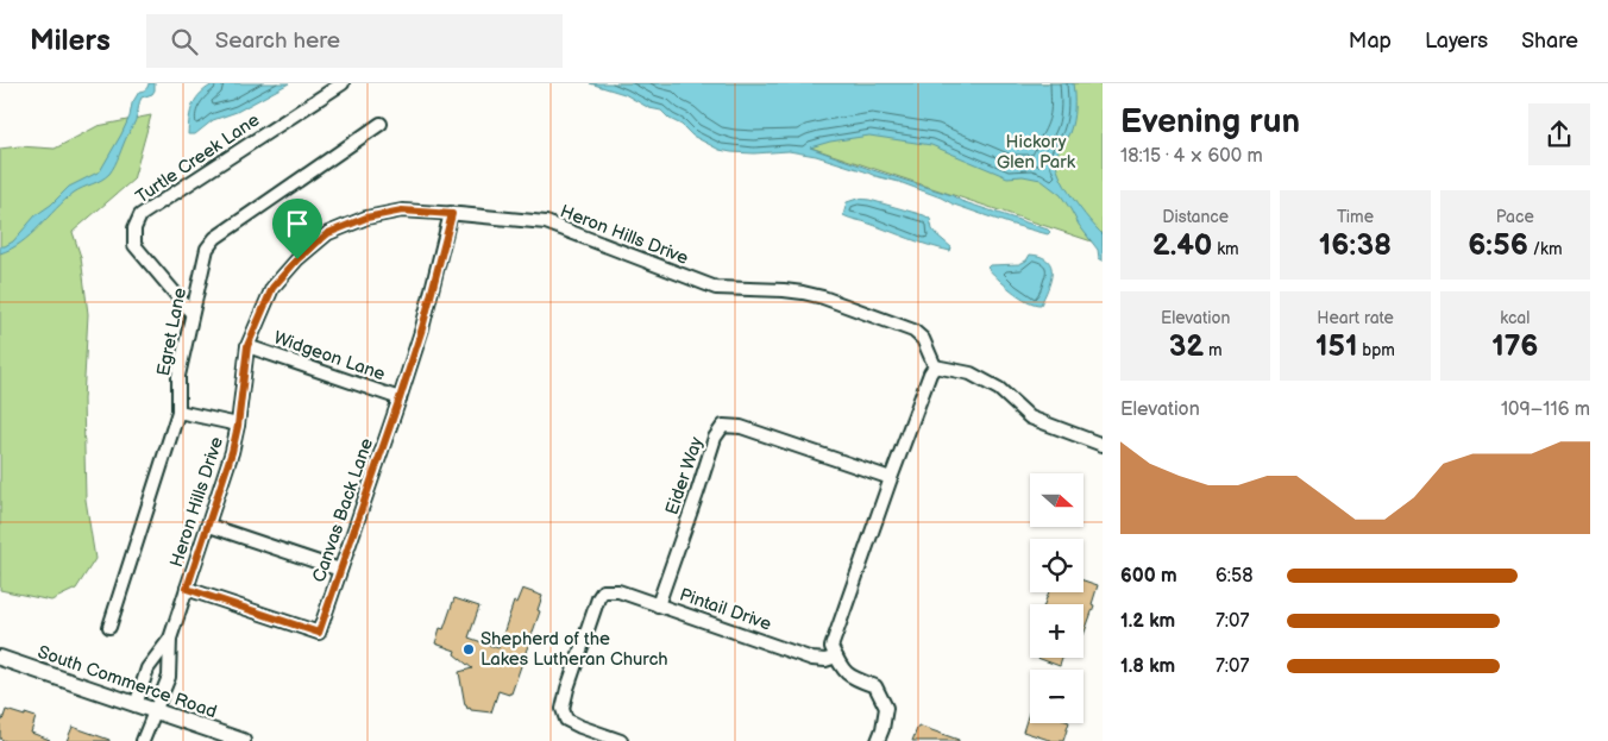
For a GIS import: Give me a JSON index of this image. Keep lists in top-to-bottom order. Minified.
{"streets":{"street":["Turtle Creek Lane","Heron Hills Drive","Egret Lane","Widgeon Lane","Eider Way","Canvas Back Lane","Pintail Drive","South Commerce Road"]},"crossings":[["Turtle Creek Lane","Egret Lane"],["Heron Hills Drive","Widgeon Lane"],["Heron Hills Drive","Canvas Back Lane"],["Heron Hills Drive","South Commerce Road"],["Widgeon Lane","Canvas Back Lane"],["Eider Way","Pintail Drive"]],"parks":["Hickory Glen Park"],"places":["Shepherd of the Lakes Lutheran Church"],"north":"right","page":{"header":"Milers","search":"Search here","nav":["Map","Layers","Share"],"heading":["Evening run","18:15 · 4 × 600 m"],"stats":[["Distance","2.40 km"],["Time","16:38"],["Pace","6:56 /km"],["Elevation","32 m"],["Heart rate","151 bpm"],["kcal","176"]],"chart":["Elevation","109–116 m"],"map_buttons":["+","−"],"list":[{"name":"600 m","note":"6:58"},{"name":"1.2 km","note":"7:07"},{"name":"1.8 km","note":"7:07"}]}}
